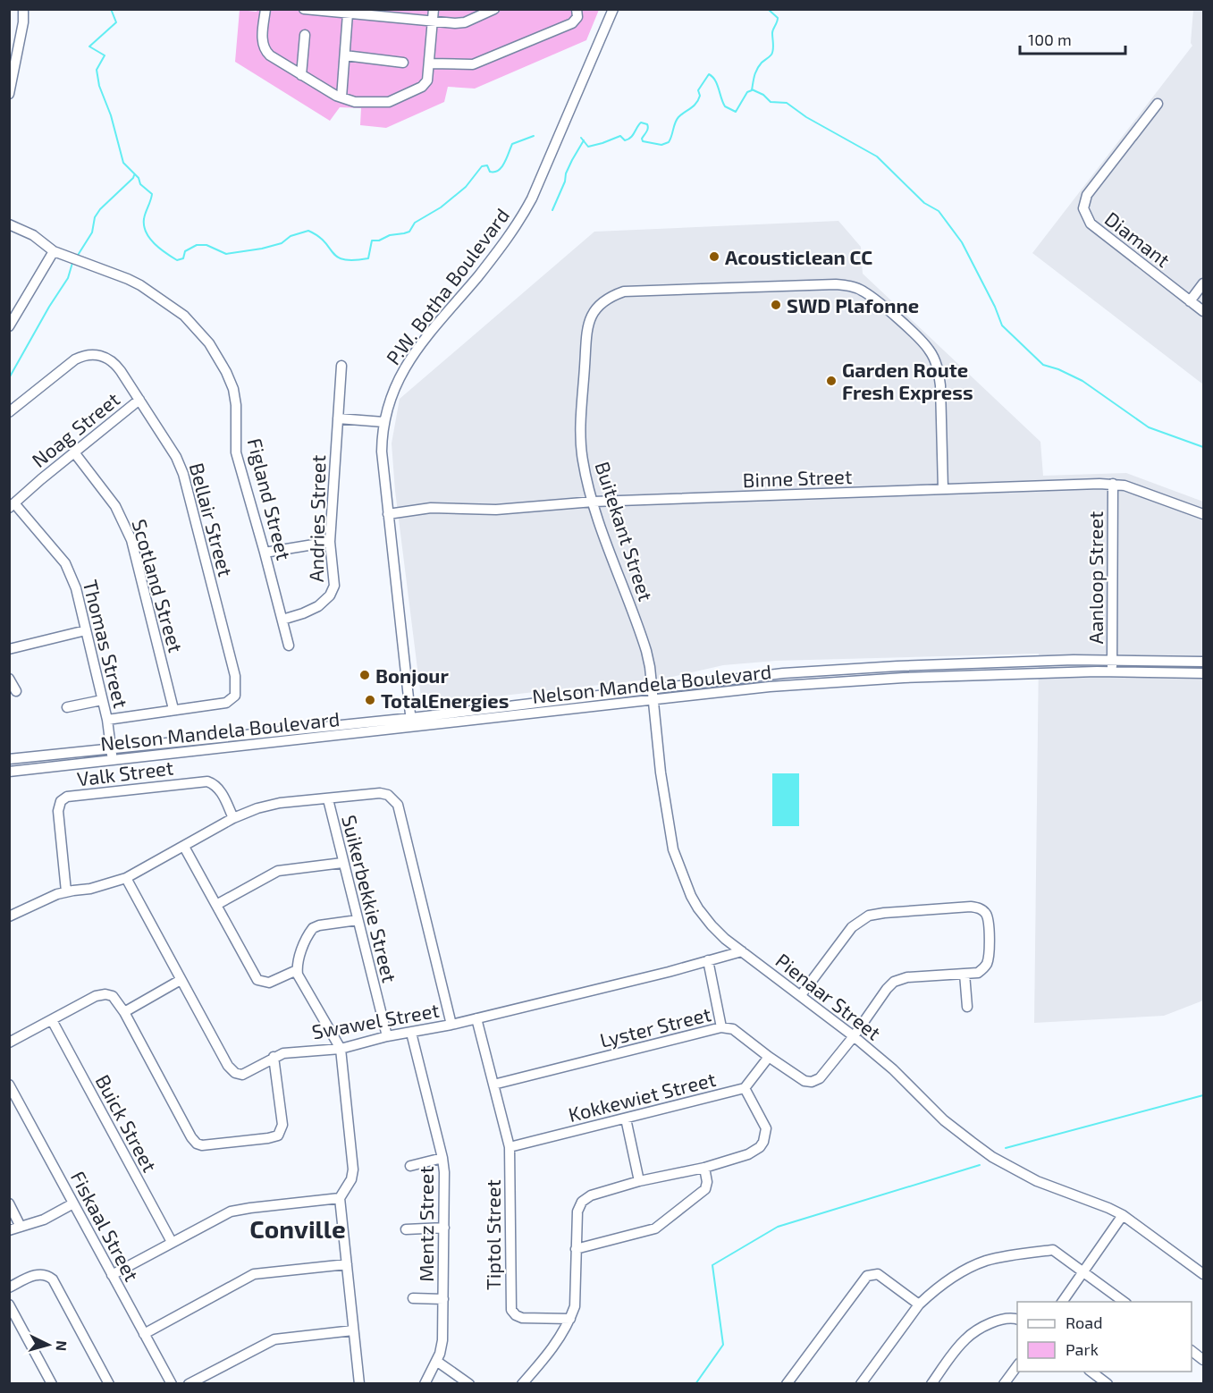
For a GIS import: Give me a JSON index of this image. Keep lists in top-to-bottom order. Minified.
{"streets":{"street":["Diamant","P.W. Botha Boulevard","Noag Street","Binne Street","Figland Street","Andries Street","Bellair Street","Buitekant Street","Aanloop Street","Scotland Street","Thomas Street","Nelson Mandela Boulevard","Valk Street","Suikerbekkie Street","Pienaar Street","Swawel Street","Lyster Street","Kokkewiet Street","Buick Street","Mentz Street","Fiskaal Street","Tiptol Street"]},"crossings":[["P.W. Botha Boulevard","Binne Street"],["P.W. Botha Boulevard","Nelson Mandela Boulevard"],["Noag Street","Bellair Street"],["Noag Street","Scotland Street"],["Noag Street","Thomas Street"],["Binne Street","Buitekant Street"],["Binne Street","Aanloop Street"],["Figland Street","Andries Street"],["Bellair Street","Scotland Street"],["Bellair Street","Thomas Street"],["Buitekant Street","Nelson Mandela Boulevard"],["Buitekant Street","Pienaar Street"],["Aanloop Street","Nelson Mandela Boulevard"],["Thomas Street","Nelson Mandela Boulevard"],["Nelson Mandela Boulevard","Pienaar Street"],["Suikerbekkie Street","Swawel Street"],["Pienaar Street","Swawel Street"],["Pienaar Street","Lyster Street"],["Swawel Street","Mentz Street"],["Swawel Street","Tiptol Street"],["Lyster Street","Kokkewiet Street"],["Lyster Street","Tiptol Street"],["Kokkewiet Street","Tiptol Street"]],"districts":["Conville"],"places":["Acousticlean CC","SWD Plafonne","Garden Route Fresh Express","Bonjour","TotalEnergies"],"legend":["Road","Park"],"scale_bar":"100 m","north":"right"}
